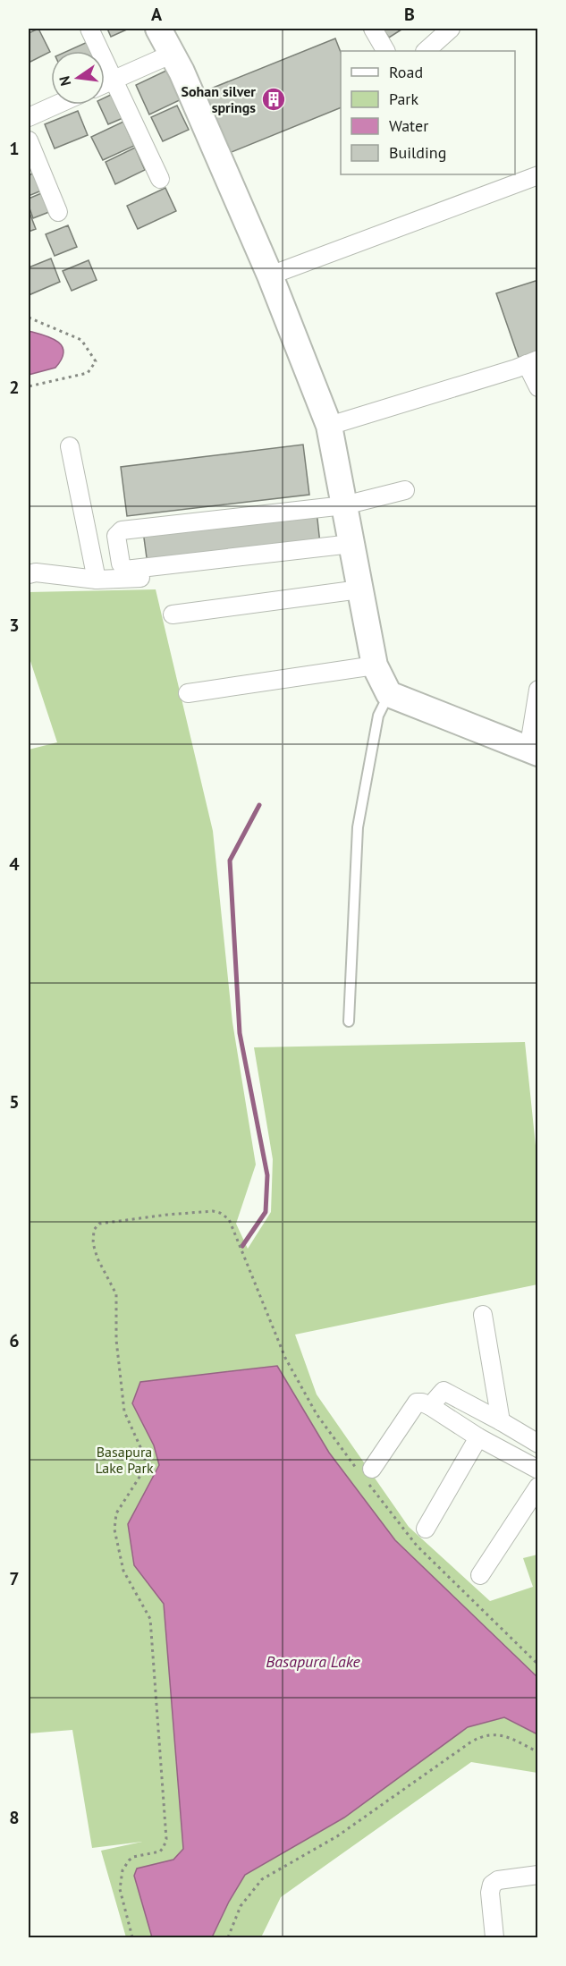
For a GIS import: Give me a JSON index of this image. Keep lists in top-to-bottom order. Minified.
{"water":["Basapura Lake"],"parks":["Basapura Lake Park"],"places":{"building":["Sohan silver springs"]},"legend":["Road","Park","Water","Building"],"north":"left","grid":{"columns":["A","B"],"rows":["1","2","3","4","5","6","7","8"]}}
